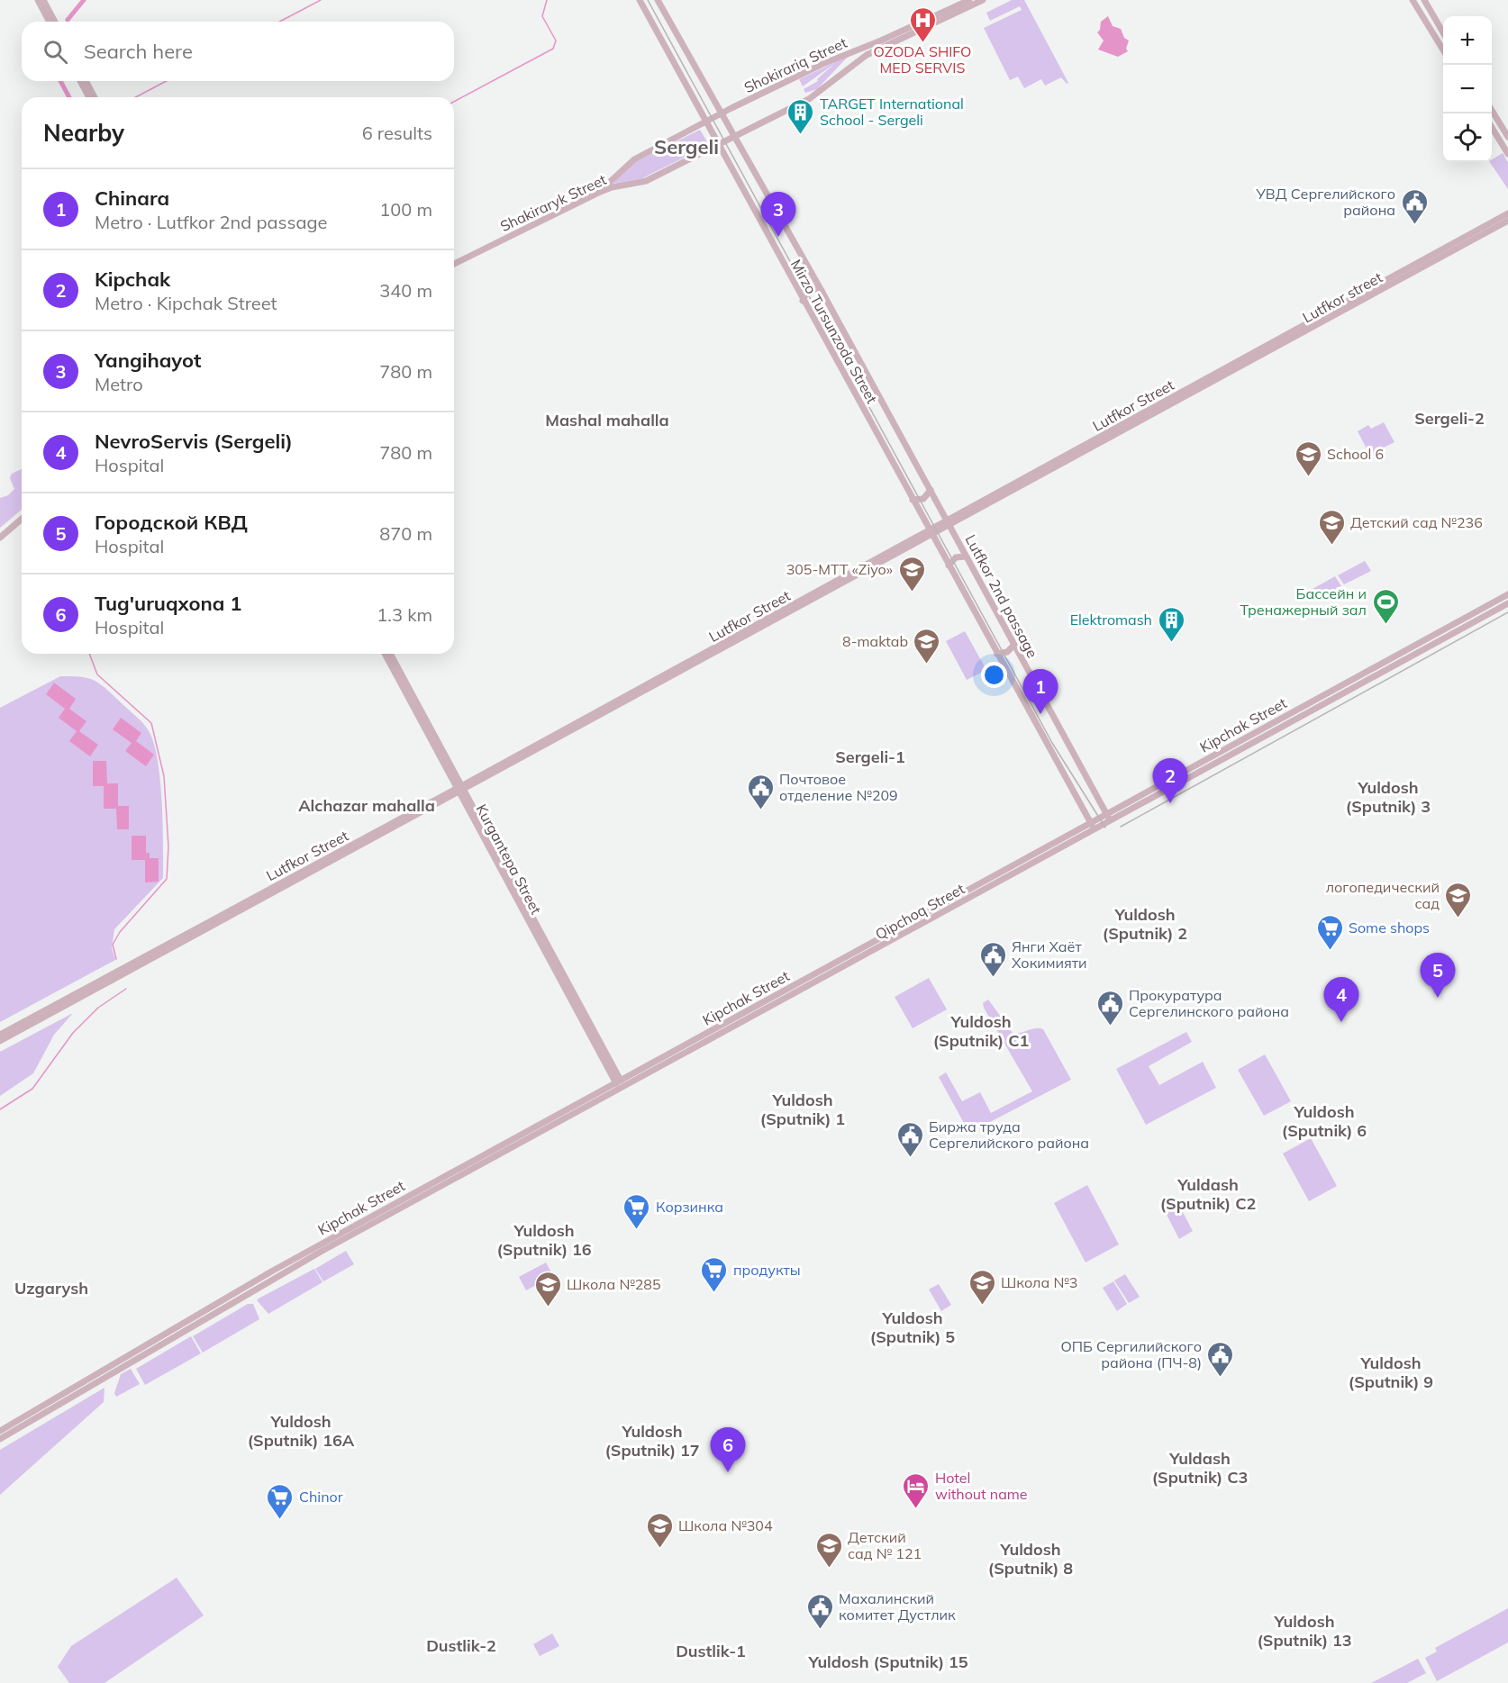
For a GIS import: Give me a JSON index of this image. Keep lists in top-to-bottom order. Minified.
{"streets":{"main road":["Shokirariq Street","Shakiraryk Street","Lutfkor street","Mirzo Tursunzoda Street","Lutfkor Street","Lutfkor 2nd passage","Kipchak Street","Kurgantepa Street"]},"crossings":[["Shokirariq Street","Shakiraryk Street"],["Shokirariq Street","Mirzo Tursunzoda Street"],["Shakiraryk Street","Mirzo Tursunzoda Street"],["Lutfkor street","Mirzo Tursunzoda Street"],["Lutfkor street","Lutfkor Street"],["Lutfkor street","Lutfkor 2nd passage"],["Mirzo Tursunzoda Street","Lutfkor Street"],["Mirzo Tursunzoda Street","Lutfkor 2nd passage"],["Lutfkor Street","Lutfkor 2nd passage"],["Lutfkor Street","Kurgantepa Street"],["Lutfkor 2nd passage","Kipchak Street"],["Kipchak Street","Kurgantepa Street"]],"districts":["Sergeli","Sergeli-2","Mashal mahalla","Sergeli-1","Yuldosh (Sputnik) 3","Alchazar mahalla","Yuldosh (Sputnik) 2","Yuldosh (Sputnik) C1","Yuldosh (Sputnik) 1","Yuldosh (Sputnik) 6","Yuldash (Sputnik) C2","Yuldosh (Sputnik) 16","Uzgarysh","Yuldosh (Sputnik) 5","Yuldosh (Sputnik) 9","Yuldosh (Sputnik) 16А","Yuldosh (Sputnik) 17","Yuldash (Sputnik) С3","Yuldosh (Sputnik) 8","Yuldosh (Sputnik) 13","Dustlik-2","Dustlik-1","Yuldosh (Sputnik) 15"],"places":{"hospital":["OZODA SHIFO MED SERVIS"],"building":["TARGET International School - Sergeli","Elektromash"],"public building":["УВД Сергелийского района","Почтовое отделение №209","Янги Хаёт Хокимияти","Прокуратура Сергелинского района","Биржа труда Сергелийского района","ОПБ Сергилийского района (ПЧ-8)","Махалинский комитет Дустлик"],"school or university":["School 6","Детский сад №236","305-MTT «Ziyo»","8-maktab","логопедический сад","Школа №3","Школа №285","Школа №304","Детский сад № 121"],"sports":["Бассейн и Тренажерный зал"],"supermarket":["Some shops","Корзинка","продукты","Chinor"],"hotel":["Hotel without name"]},"page":{"map_buttons":["+","−"],"search":"Search here","heading":["Nearby","6 results"],"list":[{"mark":"1","name":"Chinara","note":"Metro · Lutfkor 2nd passage","value":"100 m"},{"mark":"2","name":"Kipchak","note":"Metro · Kipchak Street","value":"340 m"},{"mark":"3","name":"Yangihayot","note":"Metro","value":"780 m"},{"mark":"4","name":"NevroServis (Sergeli)","note":"Hospital","value":"780 m"},{"mark":"5","name":"Городской КВД","note":"Hospital","value":"870 m"},{"mark":"6","name":"Tug'uruqxona 1","note":"Hospital","value":"1.3 km"}],"pins":["3","1","2","5","4","6"]}}
